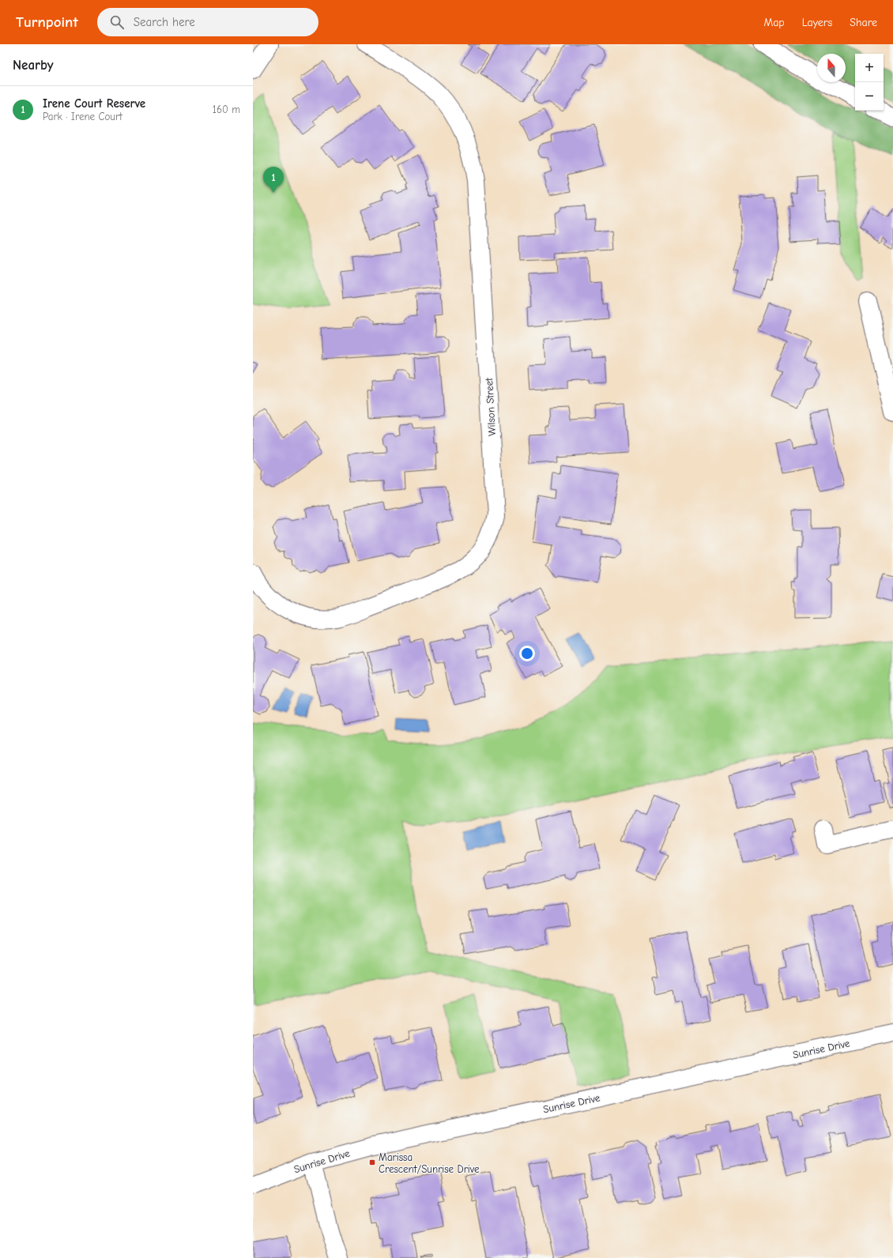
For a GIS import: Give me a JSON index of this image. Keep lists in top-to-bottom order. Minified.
{"streets":{"street":["Wilson Street","Sunrise Drive"]},"places":{"transit":["Marissa Crescent/Sunrise Drive"]},"north":"top","page":{"header":"Turnpoint","search":"Search here","nav":["Map","Layers","Share"],"heading":"Nearby","map_buttons":["+","−"],"list":[{"mark":"1","name":"Irene Court Reserve","note":"Park · Irene Court","value":"160 m"}],"pins":"1"}}
